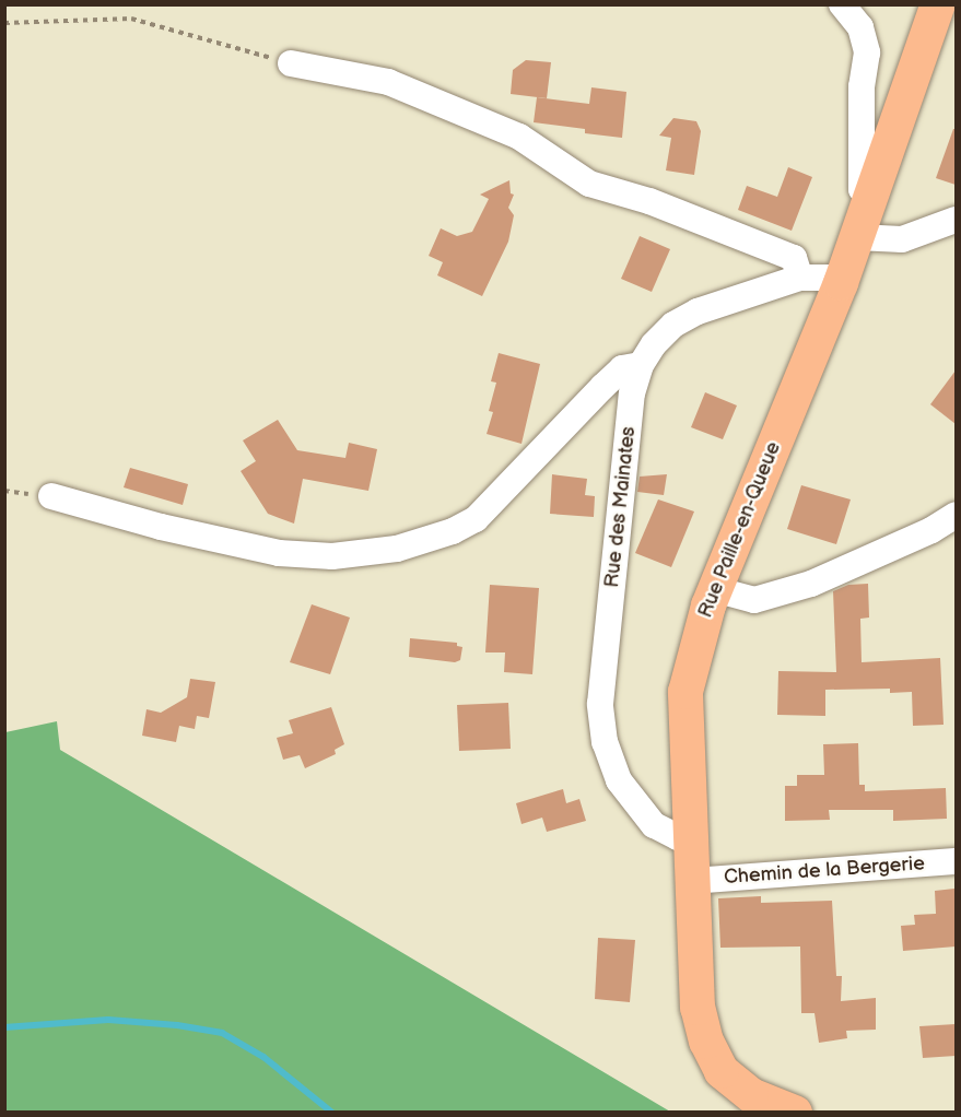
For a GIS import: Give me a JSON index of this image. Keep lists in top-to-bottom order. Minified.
{"streets":{"main road":["Rue Paille-en-Queue"],"street":["Rue des Mainates","Chemin de la Bergerie"]},"crossings":[["Rue des Mainates","Rue Paille-en-Queue"],["Rue Paille-en-Queue","Chemin de la Bergerie"]]}
